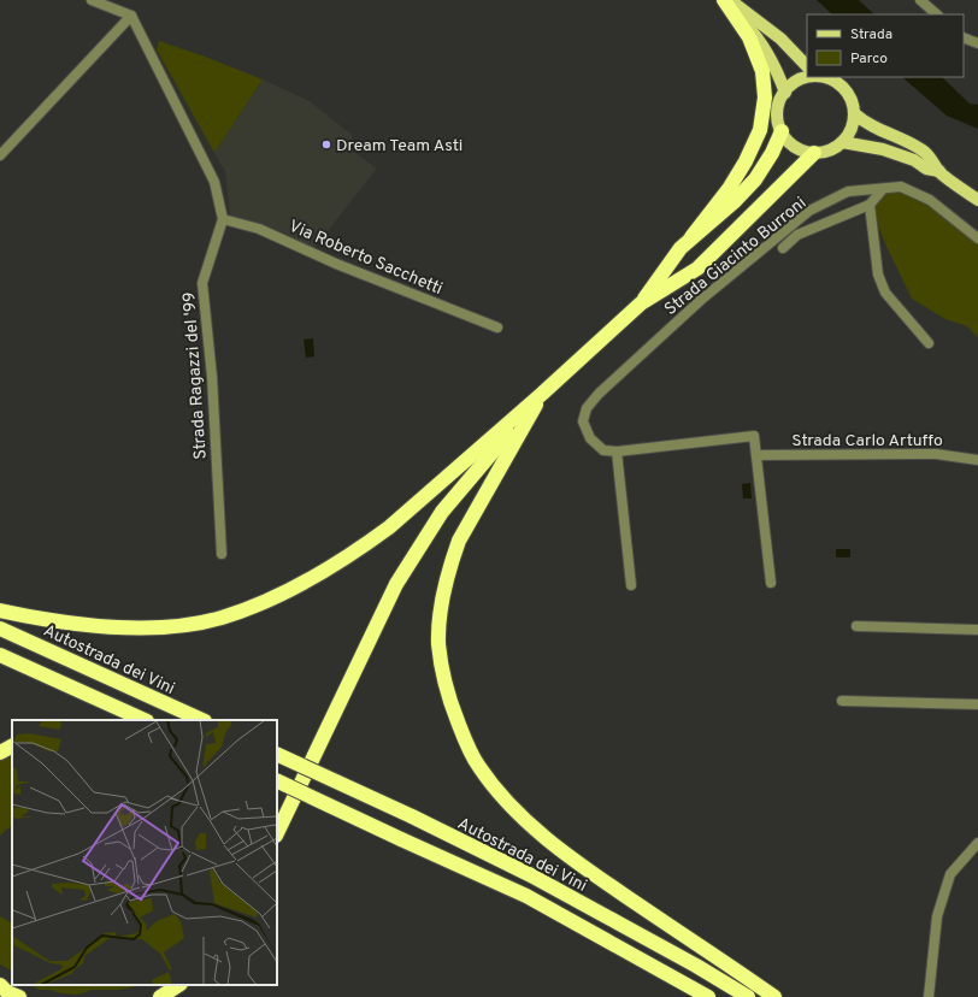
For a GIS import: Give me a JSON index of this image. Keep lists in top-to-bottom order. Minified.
{"streets":{"highway":["Autostrada dei Vini"],"street":["Strada Giacinto Burroni","Via Roberto Sacchetti","Strada Ragazzi del '99","Strada Carlo Artuffo"]},"crossings":[["Strada Giacinto Burroni","Strada Carlo Artuffo"],["Via Roberto Sacchetti","Strada Ragazzi del '99"]],"places":["Dream Team Asti"],"legend":["Strada","Parco"]}
